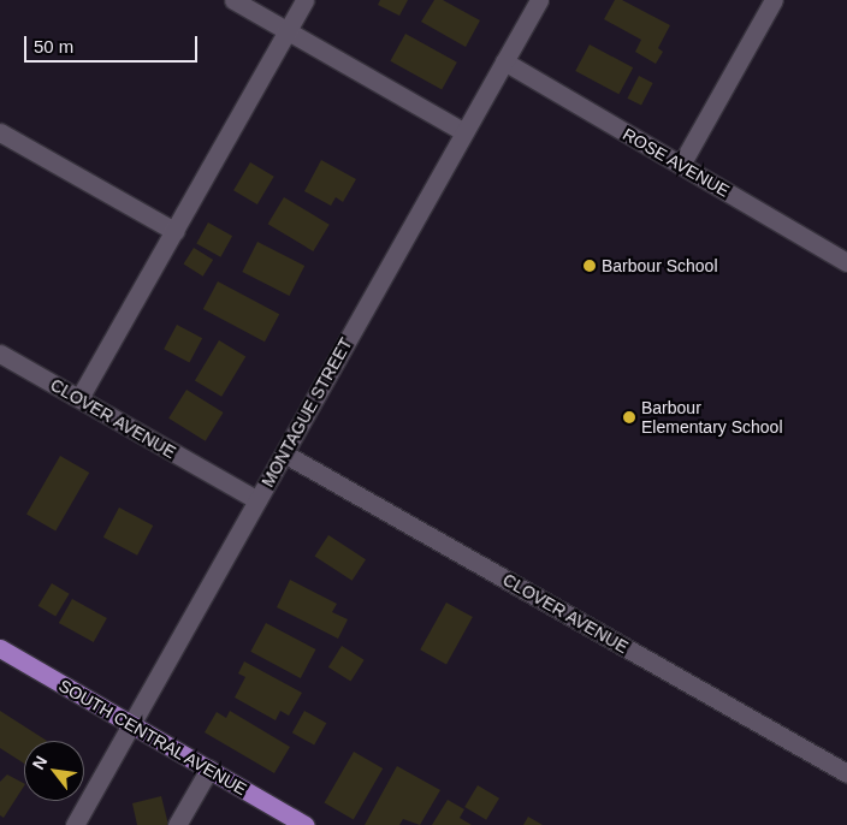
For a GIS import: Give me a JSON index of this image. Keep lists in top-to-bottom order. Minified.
{"streets":{"main road":["SOUTH CENTRAL AVENUE"],"street":["ROSE AVENUE","MONTAGUE STREET","CLOVER AVENUE"]},"crossings":[["ROSE AVENUE","MONTAGUE STREET"],["MONTAGUE STREET","CLOVER AVENUE"],["MONTAGUE STREET","SOUTH CENTRAL AVENUE"]],"places":["Barbour School","Barbour Elementary School"],"scale_bar":"50 m","north":"top left"}
